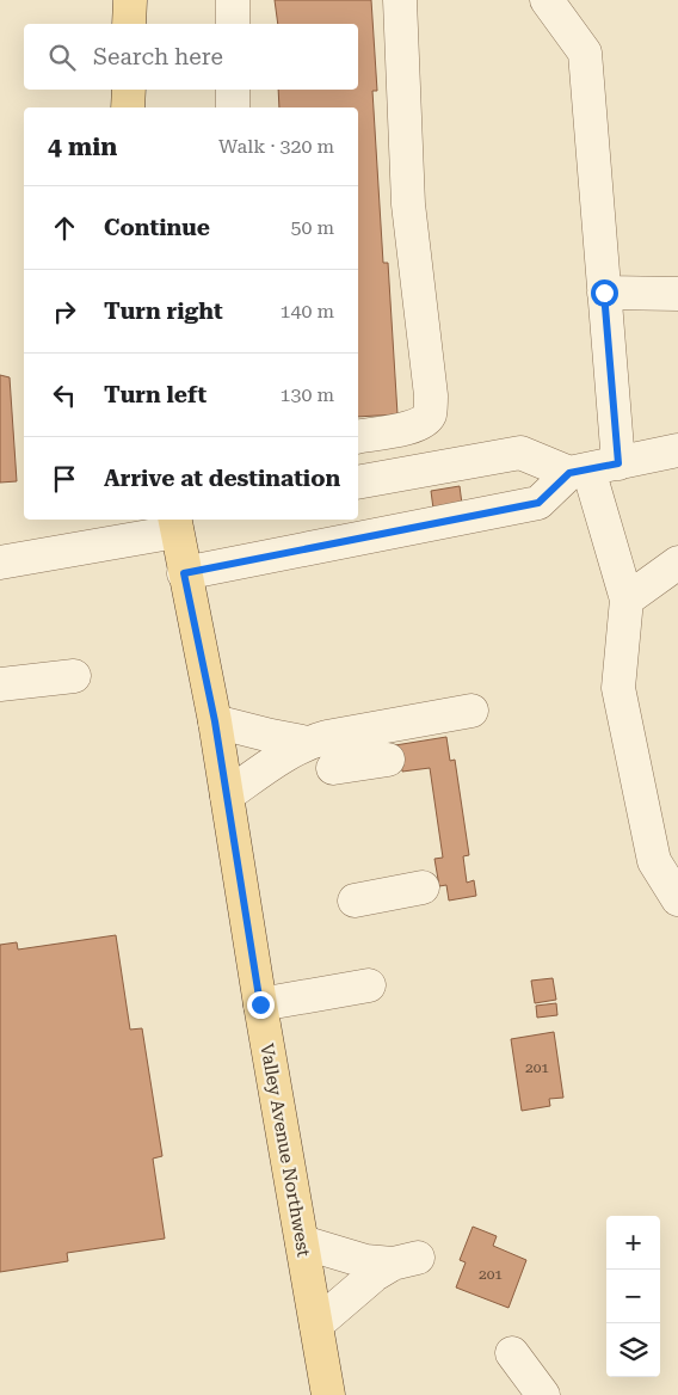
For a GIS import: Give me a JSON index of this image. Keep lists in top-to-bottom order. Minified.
{"streets":{"main road":["Valley Avenue Northwest"]},"house_numbers":["201","201"],"page":{"search":"Search here","heading":["4 min","Walk · 320 m"],"list":[["Continue","50 m"],["Turn right","140 m"],["Turn left","130 m"],"Arrive at destination"],"map_buttons":["+","−"]}}
